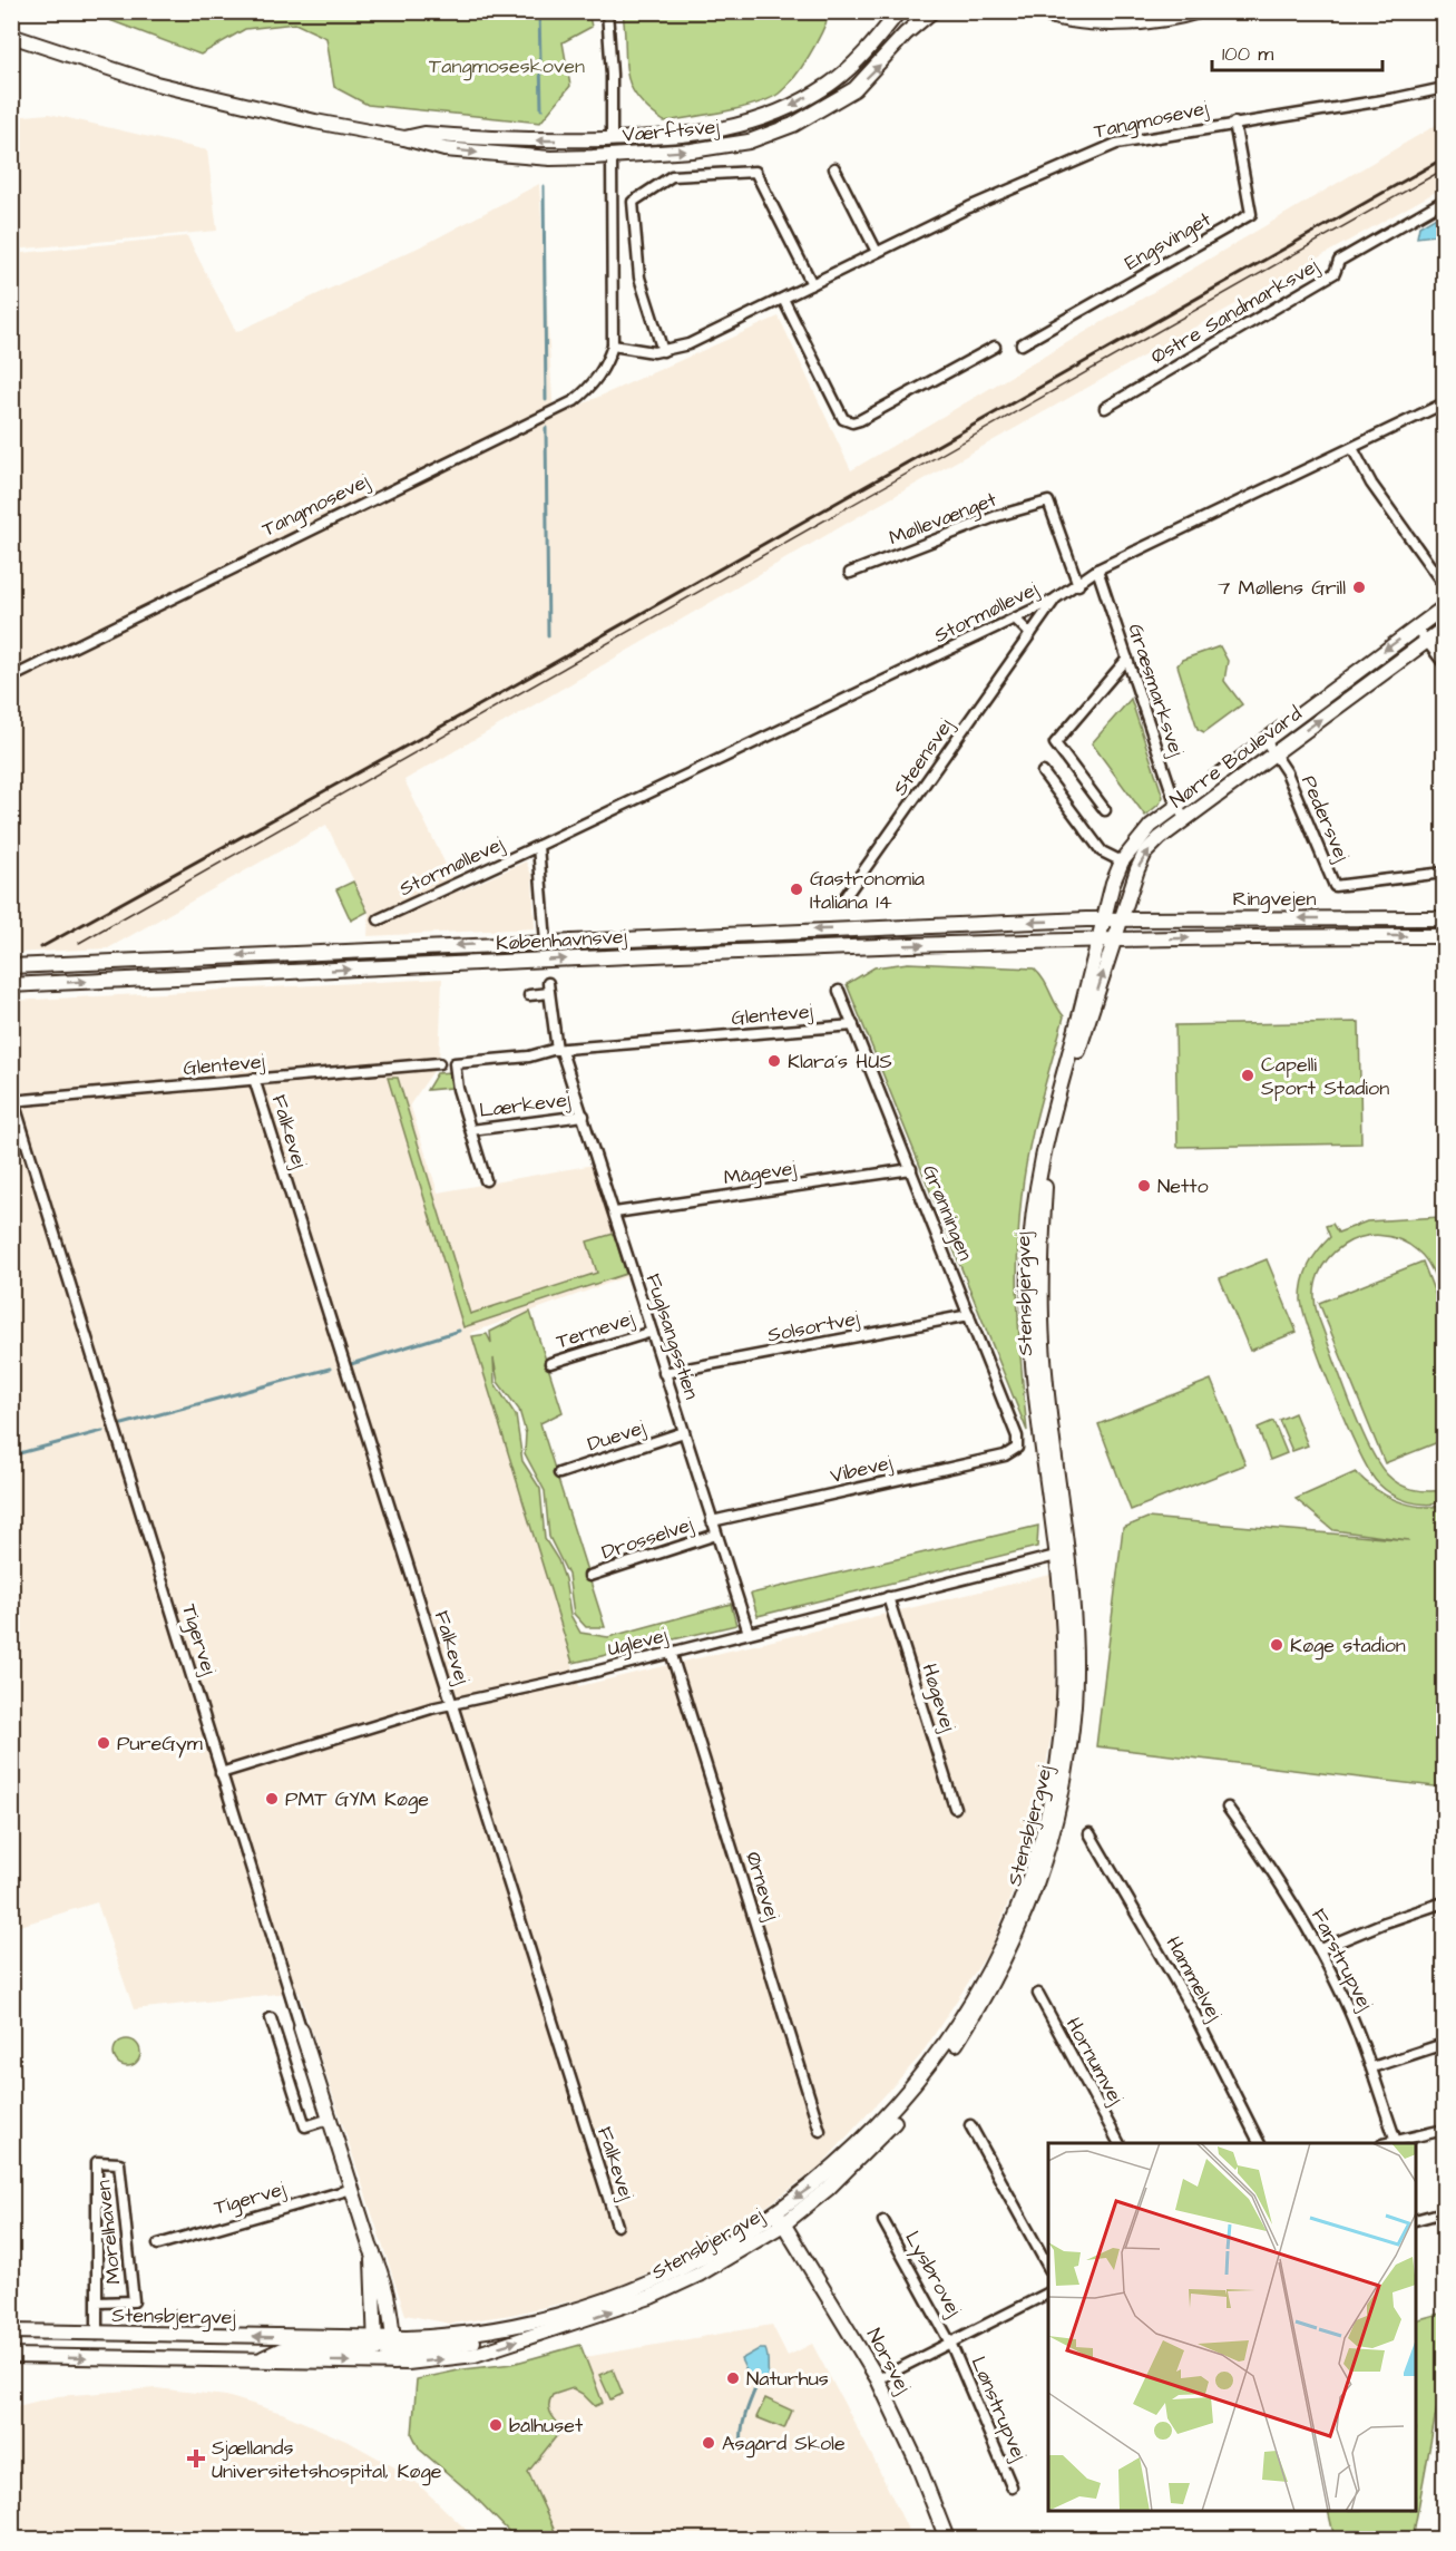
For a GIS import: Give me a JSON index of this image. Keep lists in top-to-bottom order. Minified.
{"streets":{"street":["Tangmosevej","Værftsvej","Engsvinget","Østre Sandmarksvej","Møllevænget","Stormøllevej","Græsmarksvej","Steensvej","Nørre Boulevard","Pedersvej","Ringvejen","Københavnsvej","Glentevej","Lærkevej","Falkevej","Mågevej","Grønningen","Stensbjergvej","Solsortvej","Ternevej","Fuglsangsstien","Duevej","Vibevej","Drosselvej","Tigervej","Uglevej","Høgevej","Ørnevej","Farstrupvej","Hammelvej","Hornumvej","Morelhaven","Lysbrovej","Norsvej","Lønstrupvej"]},"crossings":[["Tangmosevej","Værftsvej"],["Tangmosevej","Engsvinget"],["Møllevænget","Stormøllevej"],["Stormøllevej","Græsmarksvej"],["Stormøllevej","Steensvej"],["Græsmarksvej","Nørre Boulevard"],["Nørre Boulevard","Pedersvej"],["Nørre Boulevard","Ringvejen"],["Nørre Boulevard","Københavnsvej"],["Nørre Boulevard","Stensbjergvej"],["Ringvejen","Københavnsvej"],["Ringvejen","Stensbjergvej"],["Københavnsvej","Stensbjergvej"],["Glentevej","Lærkevej"],["Glentevej","Falkevej"],["Glentevej","Grønningen"],["Glentevej","Fuglsangsstien"],["Glentevej","Tigervej"],["Lærkevej","Fuglsangsstien"],["Falkevej","Uglevej"],["Mågevej","Grønningen"],["Mågevej","Fuglsangsstien"],["Grønningen","Solsortvej"],["Grønningen","Vibevej"],["Stensbjergvej","Tigervej"],["Stensbjergvej","Uglevej"],["Stensbjergvej","Morelhaven"],["Stensbjergvej","Norsvej"],["Solsortvej","Fuglsangsstien"],["Ternevej","Fuglsangsstien"],["Fuglsangsstien","Duevej"],["Fuglsangsstien","Vibevej"],["Fuglsangsstien","Drosselvej"],["Fuglsangsstien","Uglevej"],["Tigervej","Uglevej"],["Uglevej","Høgevej"],["Uglevej","Ørnevej"],["Lysbrovej","Lønstrupvej"]],"parks":["Tangmoseskoven"],"places":{"other":["7 Møllens Grill","Gastronomia Italiana 14","Klara´s HUS","Capelli Sport Stadion","Netto","Køge stadion","PureGym","PMT GYM Køge","Naturhus","bålhuset","Asgård Skole"],"health":["Sjællands Universitetshospital, Køge"]},"scale_bar":"100 m"}
